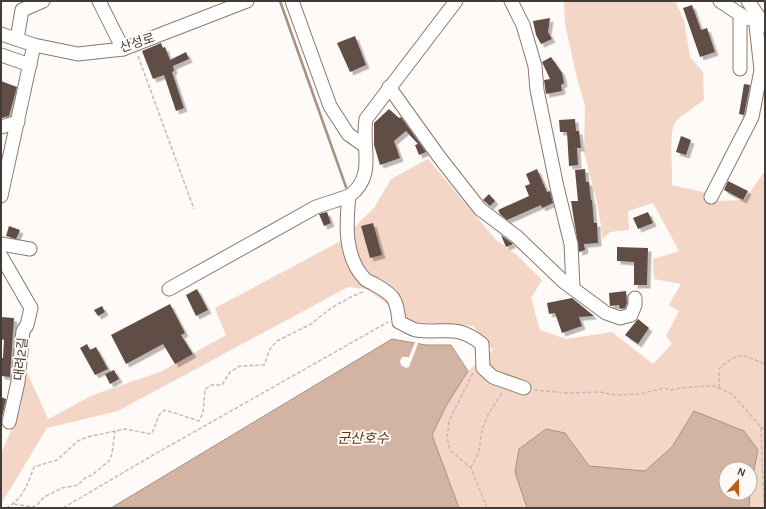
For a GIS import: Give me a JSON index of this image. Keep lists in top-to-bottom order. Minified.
{"streets":{"street":["산성로","대려2길"]},"water":["군산호수"],"north":"top"}
